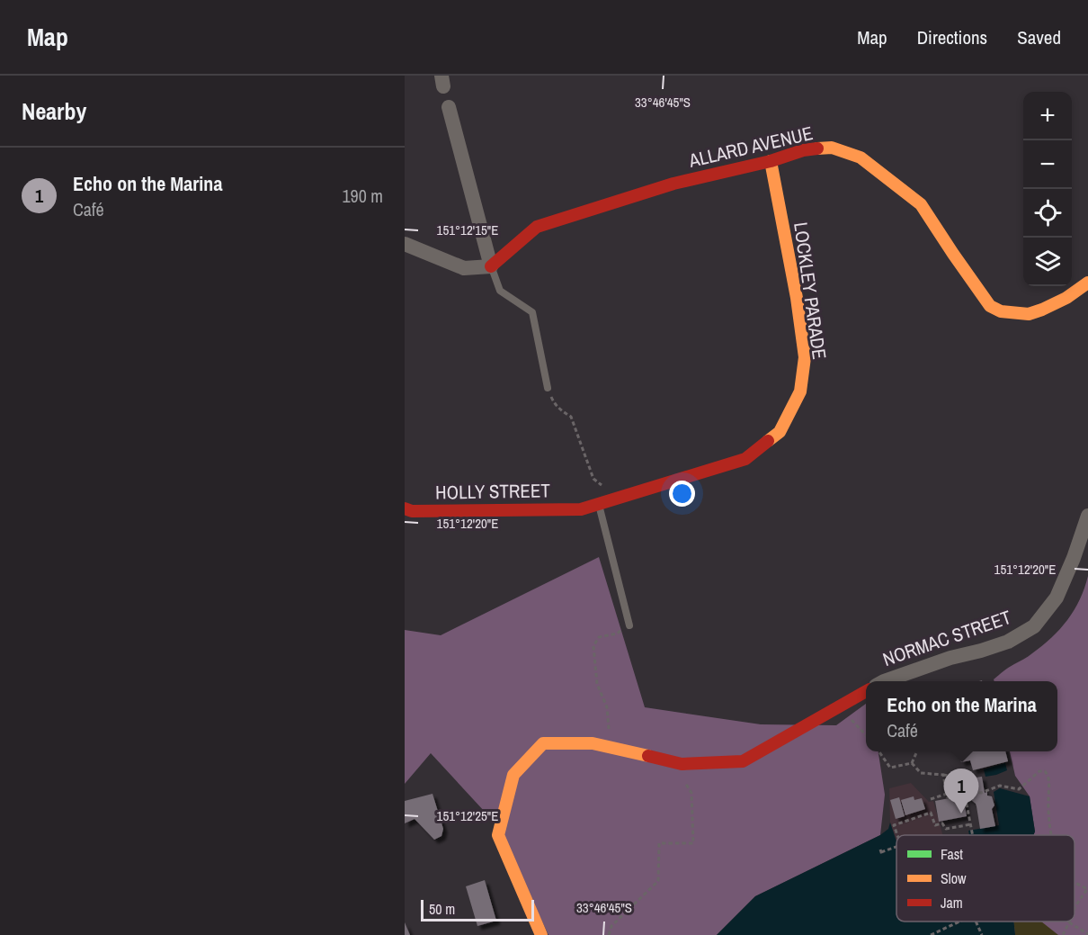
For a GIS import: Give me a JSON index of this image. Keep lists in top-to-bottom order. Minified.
{"streets":{"street":["ALLARD AVENUE","LOCKLEY PARADE","HOLLY STREET","NORMAC STREET"]},"crossings":[["ALLARD AVENUE","LOCKLEY PARADE"],["LOCKLEY PARADE","HOLLY STREET"]],"legend":["Fast","Slow","Jam"],"scale_bar":"50 m","page":{"header":"Map","nav":["Map","Directions","Saved"],"heading":"Nearby","map_buttons":["+","−"],"list":[{"mark":"1","name":"Echo on the Marina","note":"Café","value":"190 m"}],"popup":["Echo on the Marina","Café"],"pins":"1","scale":"50 m"},"coordinates":["33°46'45\"S","151°12'15\"E","151°12'20\"E","151°12'25\"E"]}
